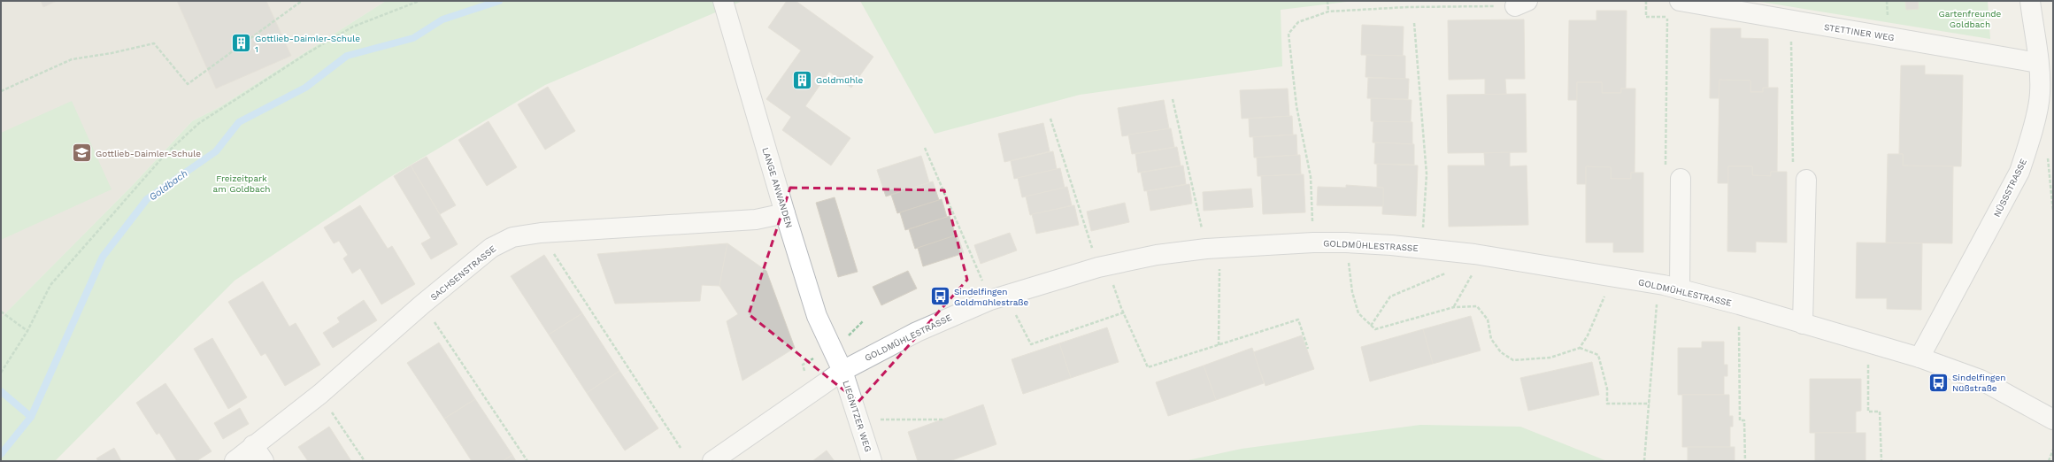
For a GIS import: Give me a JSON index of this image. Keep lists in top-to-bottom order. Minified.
{"streets":{"street":["STETTINER WEG","LANGE ANWANDEN","NÜSSSTRASSE","GOLDMÜHLESTRASSE","SACHSENSTRASSE","LIEGNITZER WEG"]},"crossings":[["STETTINER WEG","NÜSSSTRASSE"],["LANGE ANWANDEN","GOLDMÜHLESTRASSE"],["LANGE ANWANDEN","SACHSENSTRASSE"],["LANGE ANWANDEN","LIEGNITZER WEG"],["NÜSSSTRASSE","GOLDMÜHLESTRASSE"],["GOLDMÜHLESTRASSE","LIEGNITZER WEG"]],"water":["Goldbach"],"parks":["Gartenfreunde Goldbach","Freizeitpark am Goldbach"],"places":{"building":["Gottlieb-Daimler-Schule 1","Goldmühle"],"school or university":["Gottlieb-Daimler-Schule"],"bus stop":["Sindelfingen Goldmühlestraße","Sindelfingen Nüßstraße"]}}
